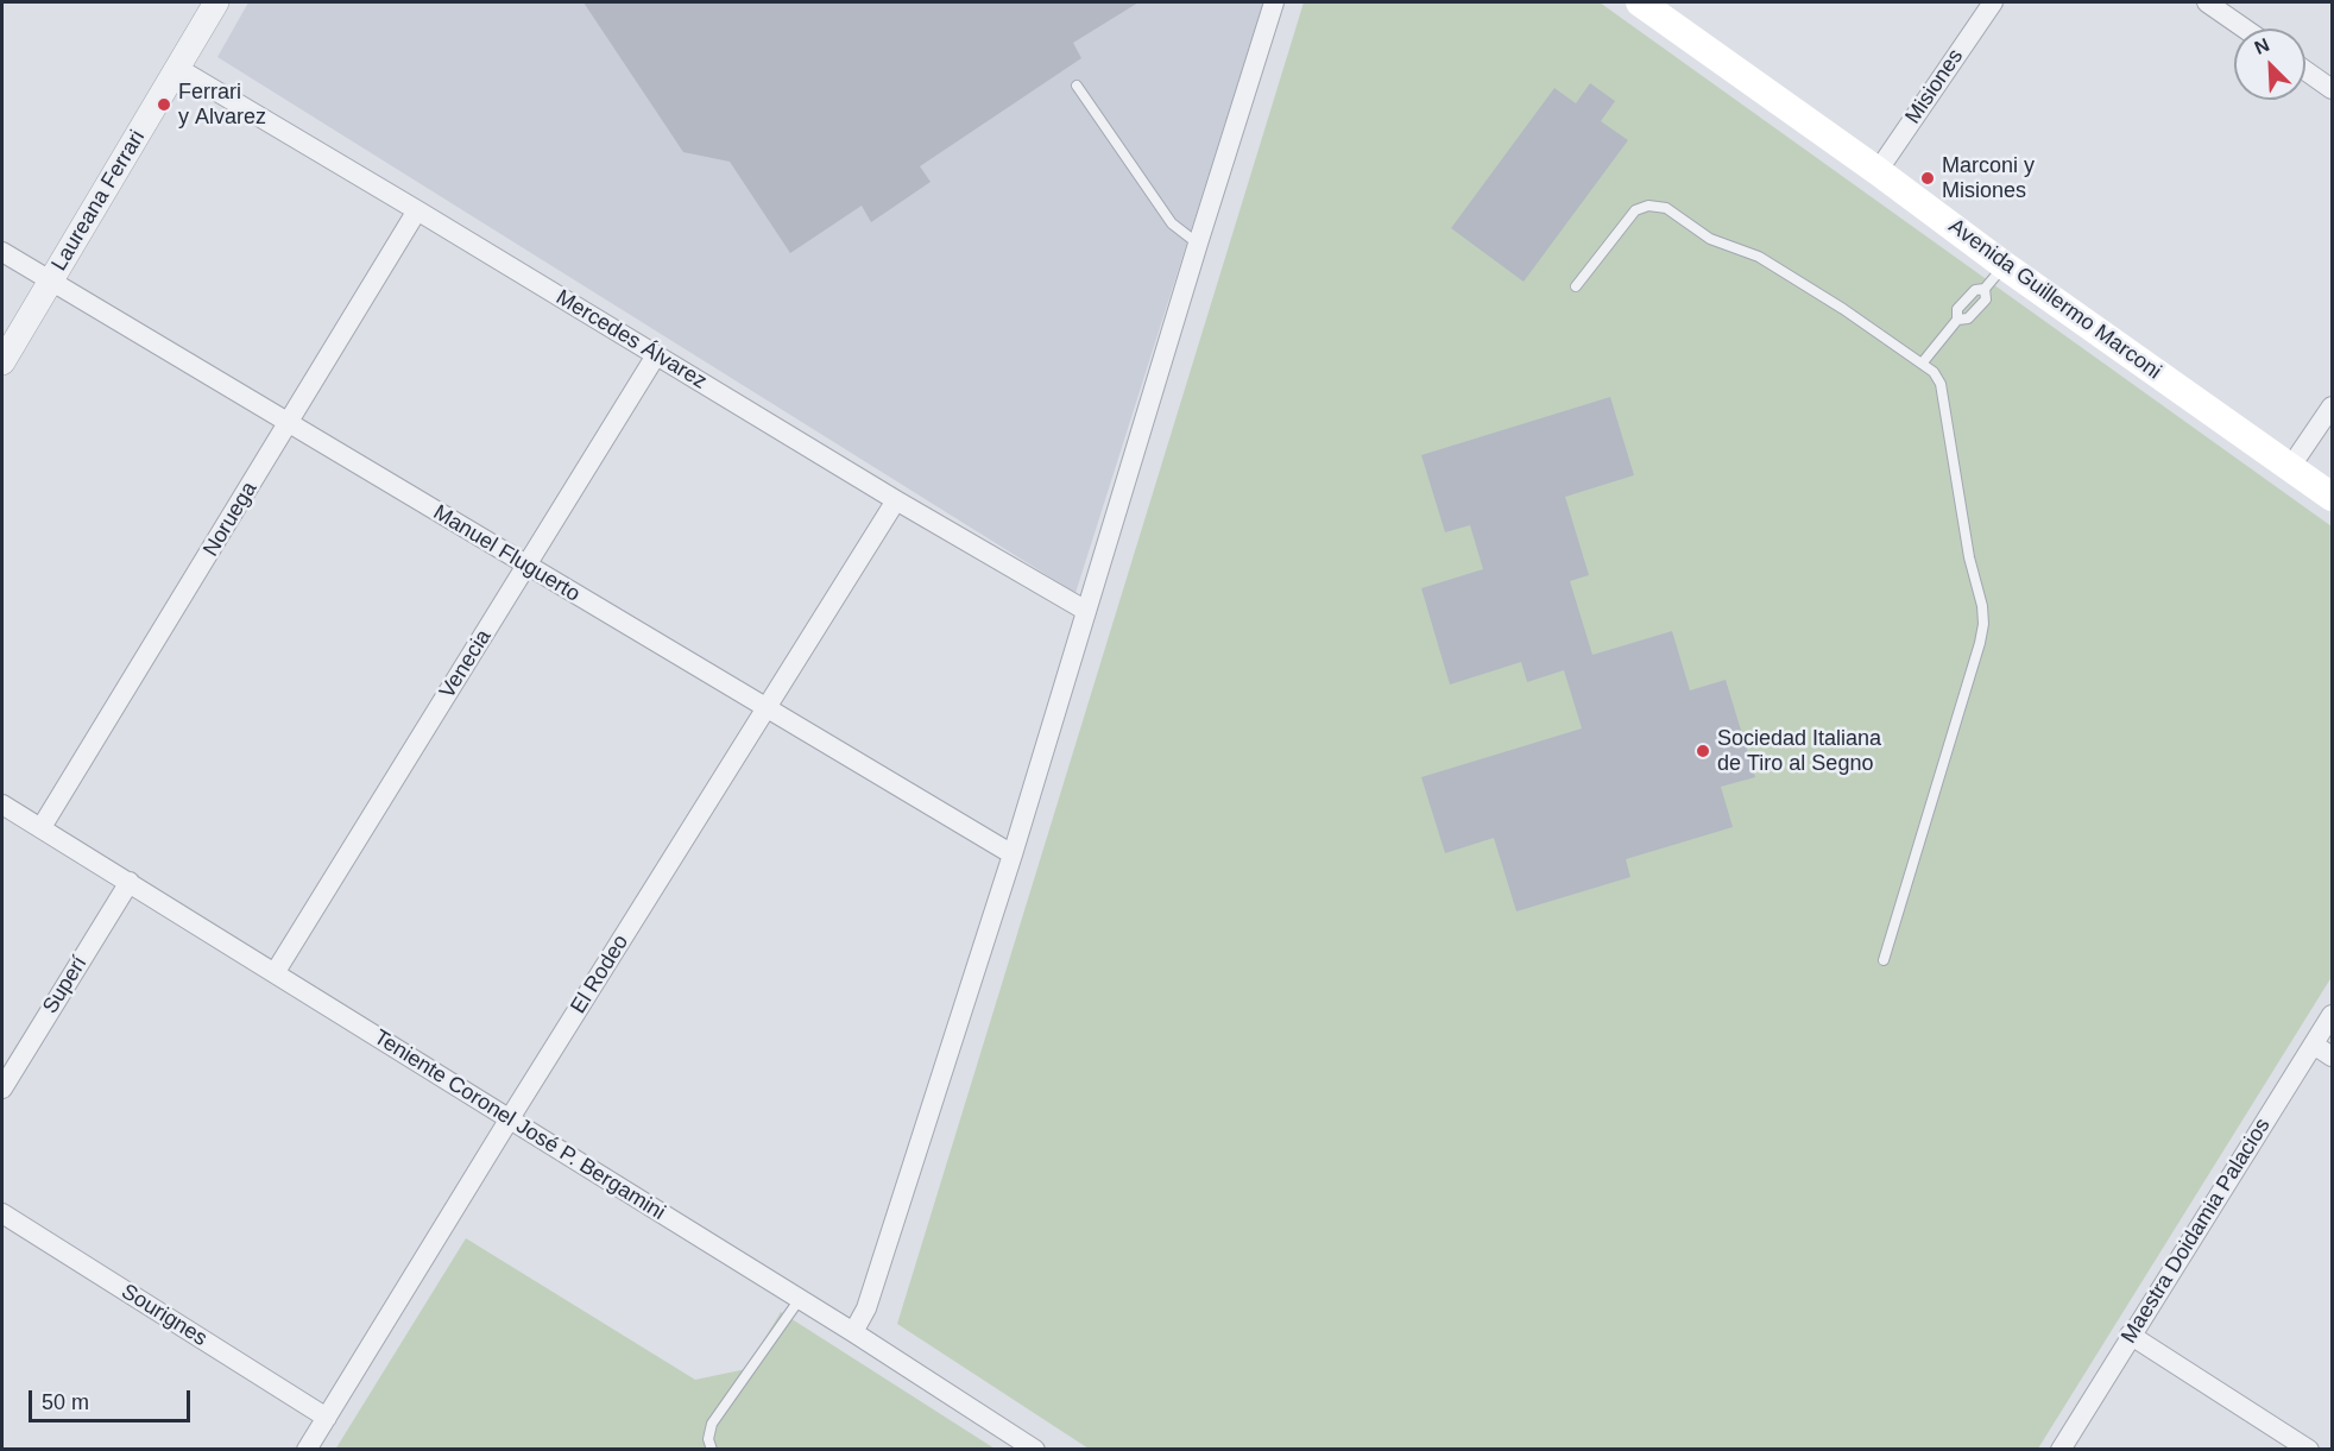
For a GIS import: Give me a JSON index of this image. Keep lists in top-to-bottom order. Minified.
{"streets":{"main road":["Avenida Guillermo Marconi"],"street":["Misiones","Laureana Ferrari","Mercedes Álvarez","Noruega","Manuel Fluguerto","Venecia","El Rodeo","Superí","Teniente Coronel José P. Bergamini","Maestra Doidamia Palacios","Sourignes"]},"crossings":[["Misiones","Avenida Guillermo Marconi"],["Laureana Ferrari","Mercedes Álvarez"],["Laureana Ferrari","Manuel Fluguerto"],["Mercedes Álvarez","Noruega"],["Mercedes Álvarez","Venecia"],["Mercedes Álvarez","El Rodeo"],["Noruega","Manuel Fluguerto"],["Noruega","Teniente Coronel José P. Bergamini"],["Manuel Fluguerto","Venecia"],["Manuel Fluguerto","El Rodeo"],["Venecia","Teniente Coronel José P. Bergamini"],["El Rodeo","Teniente Coronel José P. Bergamini"],["El Rodeo","Sourignes"],["Superí","Teniente Coronel José P. Bergamini"]],"places":["Ferrari y Alvarez","Marconi y Misiones","Sociedad Italiana de Tiro al Segno"],"scale_bar":"50 m","north":"top left"}
